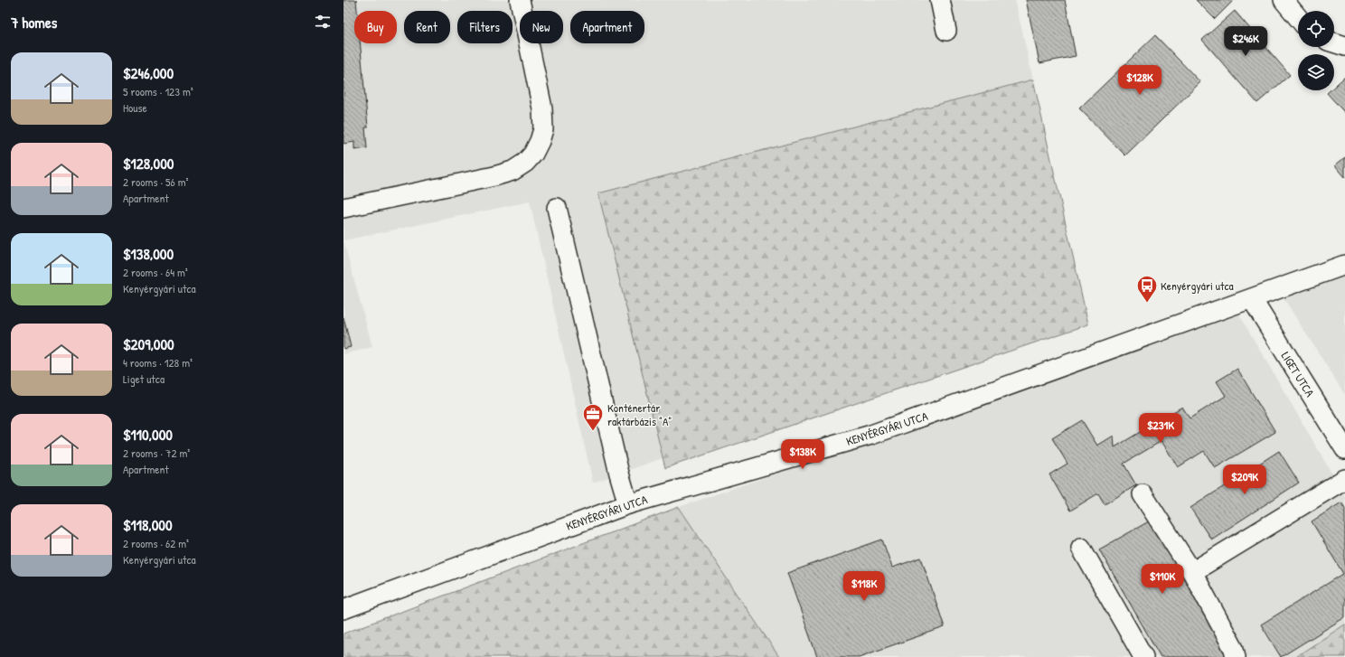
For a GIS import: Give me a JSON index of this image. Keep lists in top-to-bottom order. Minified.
{"streets":{"street":["LIGET UTCA","KENYÉRGYÁRI UTCA"]},"crossings":[["LIGET UTCA","KENYÉRGYÁRI UTCA"]],"places":{"bus stop":["Kenyérgyári utca"],"office":["Konténertár raktárbázis \"A\""]},"page":{"heading":"7 homes","chip":["Buy","Rent","Filters","New","Apartment"],"price":["$246K","$128K","$231K","$138K","$209K","$110K","$118K"],"list":[{"name":"$246,000","note":"5 rooms · 123 m² · House"},{"name":"$128,000","note":"2 rooms · 56 m² · Apartment"},{"name":"$138,000","note":"2 rooms · 64 m² · Kenyérgyári utca"},{"name":"$209,000","note":"4 rooms · 128 m² · Liget utca"},{"name":"$110,000","note":"2 rooms · 72 m² · Apartment"},{"name":"$118,000","note":"2 rooms · 62 m² · Kenyérgyári utca"}]}}
